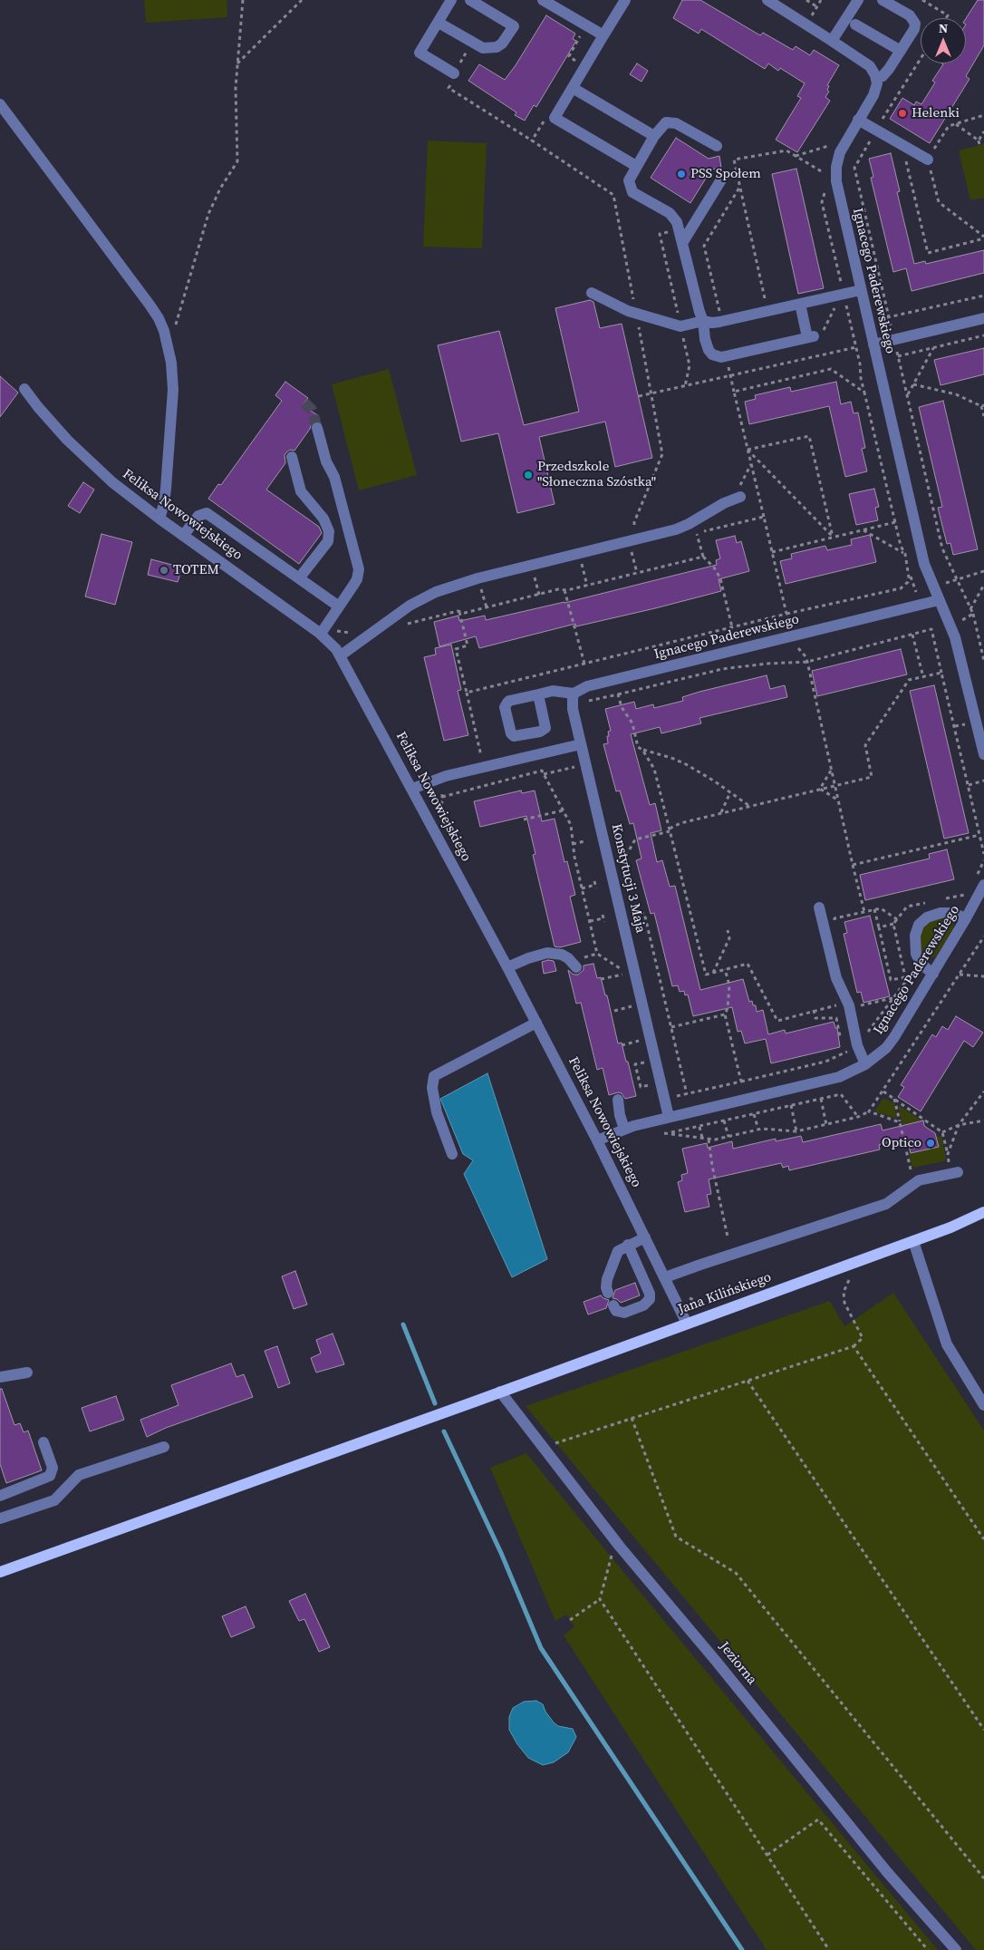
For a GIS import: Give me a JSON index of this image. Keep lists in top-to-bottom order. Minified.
{"streets":{"main road":["Jana Kilińskiego"],"street":["Ignacego Paderewskiego","Feliksa Nowowiejskiego","Konstytucji 3 Maja","Jeziorna"]},"crossings":[["Ignacego Paderewskiego","Konstytucji 3 Maja"],["Feliksa Nowowiejskiego","Jana Kilińskiego"],["Jana Kilińskiego","Jeziorna"]],"places":["Helenki","PSS Społem","Przedszkole \"Słoneczna Szóstka\"","TOTEM","Optico"],"north":"top"}
